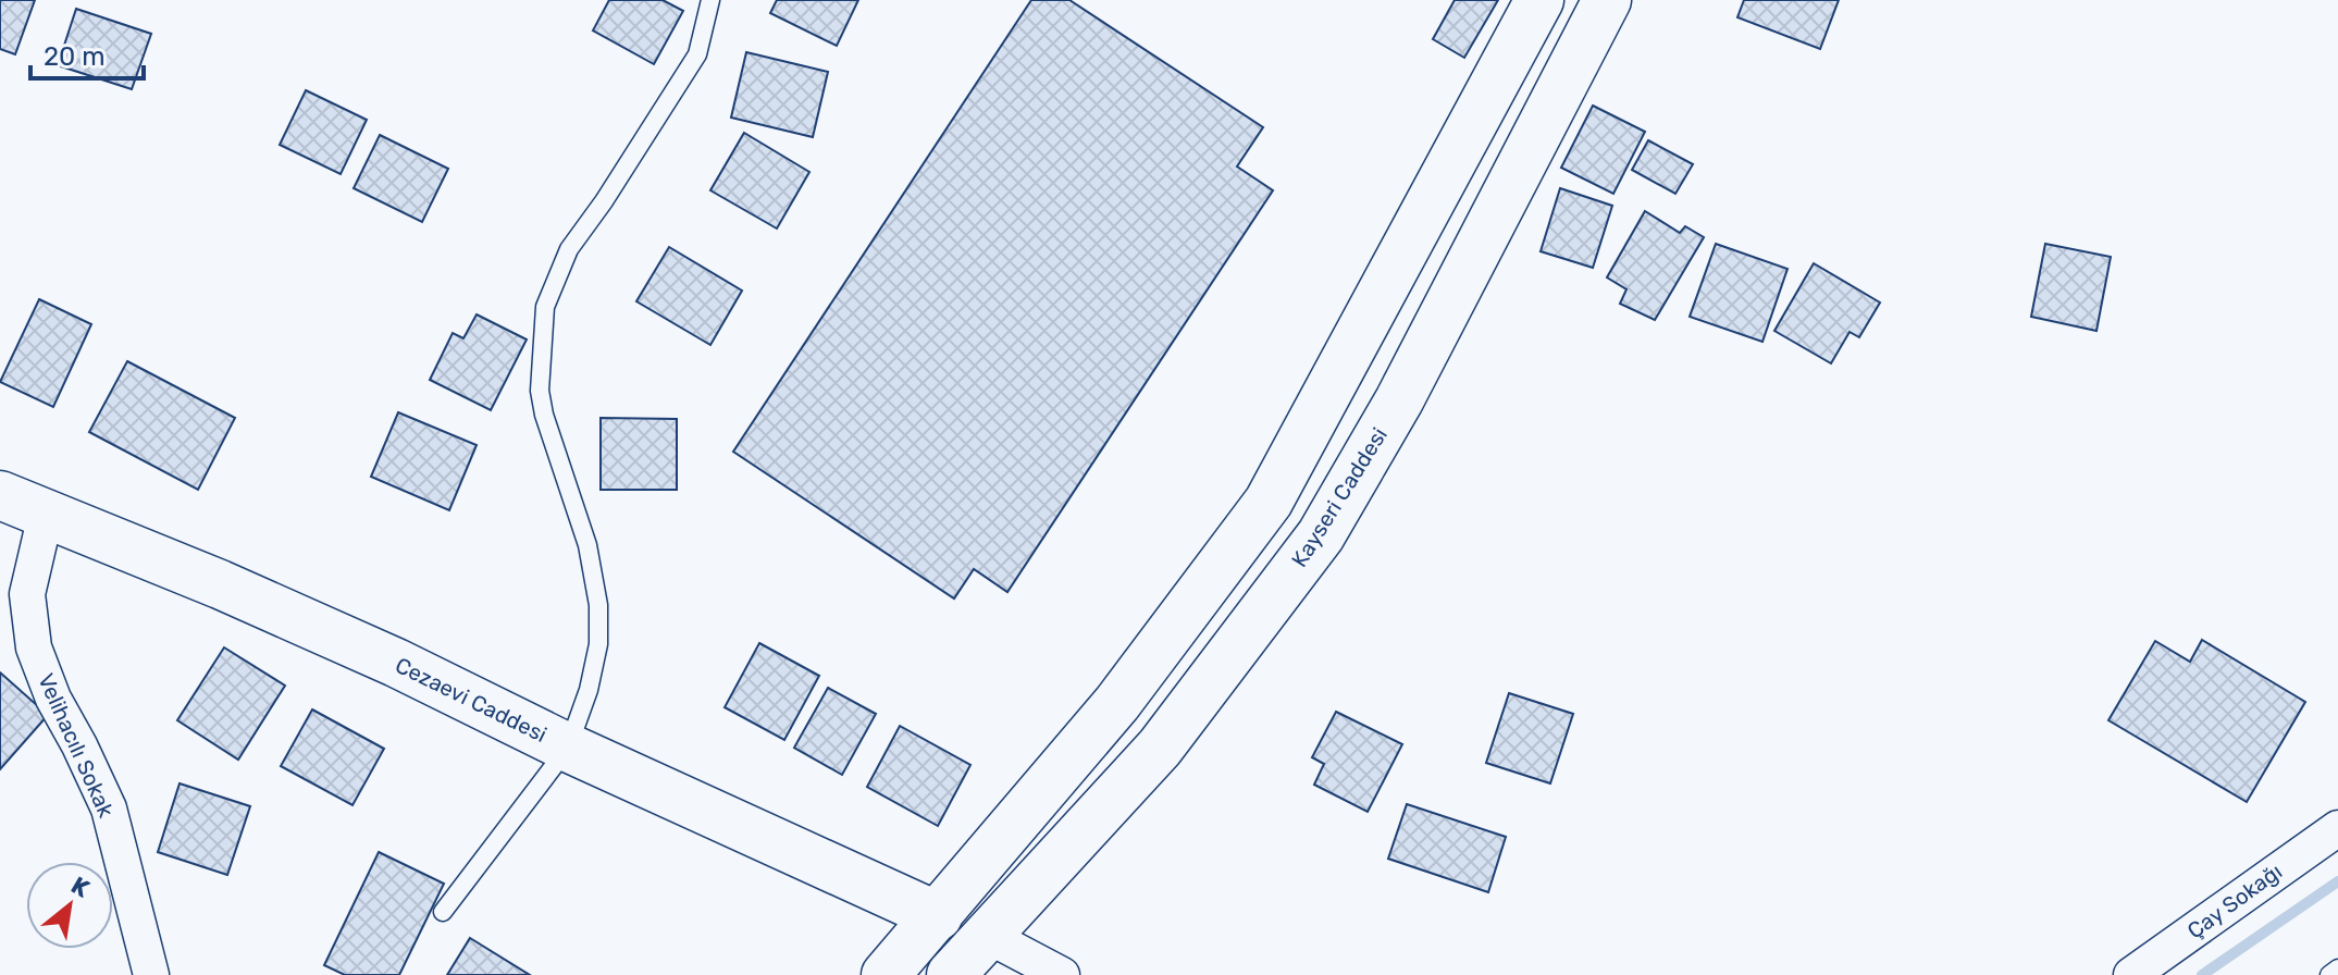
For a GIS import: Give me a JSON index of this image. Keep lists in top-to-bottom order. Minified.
{"streets":{"main road":["Kayseri Caddesi","Cezaevi Caddesi"],"street":["Velihacılı Sokak","Çay Sokağı"]},"crossings":[["Cezaevi Caddesi","Velihacılı Sokak"]],"scale_bar":"20 m","north":"top right"}
